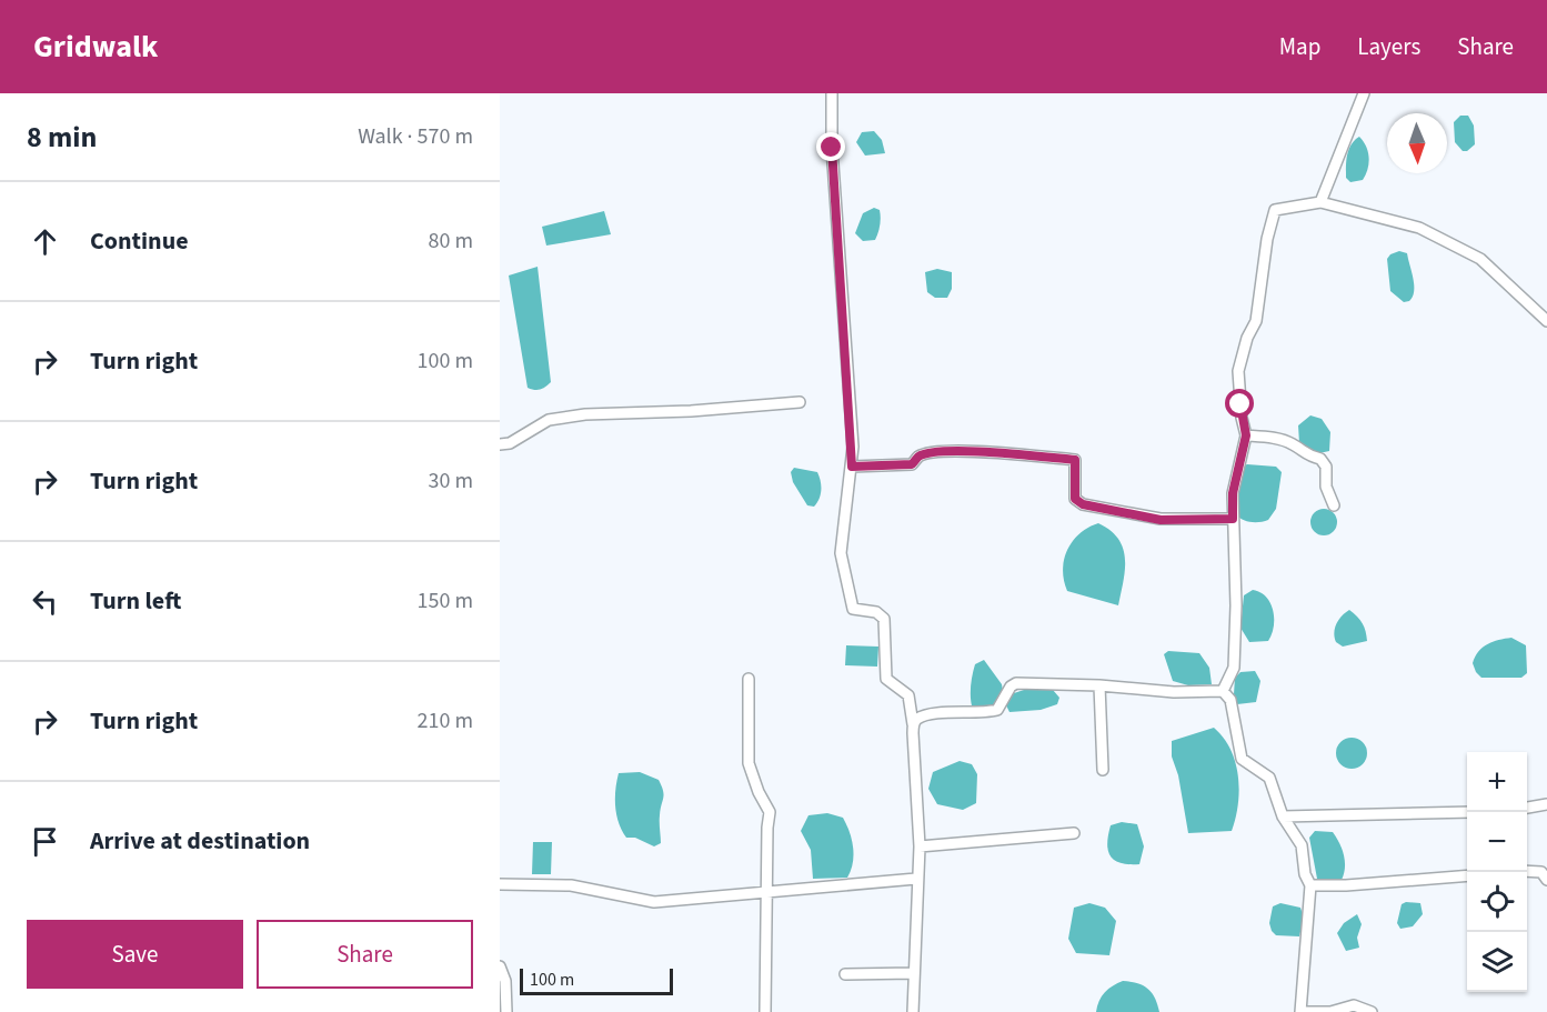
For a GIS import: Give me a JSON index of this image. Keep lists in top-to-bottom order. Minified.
{"scale_bar":"100 m","north":"bottom","page":{"header":"Gridwalk","nav":["Map","Layers","Share"],"heading":["8 min","Walk · 570 m"],"list":[["Continue","80 m"],["Turn right","100 m"],["Turn right","30 m"],["Turn left","150 m"],["Turn right","210 m"],"Arrive at destination"],"map_buttons":["+","−"],"buttons":["Save","Share"],"scale":"100 m"}}
